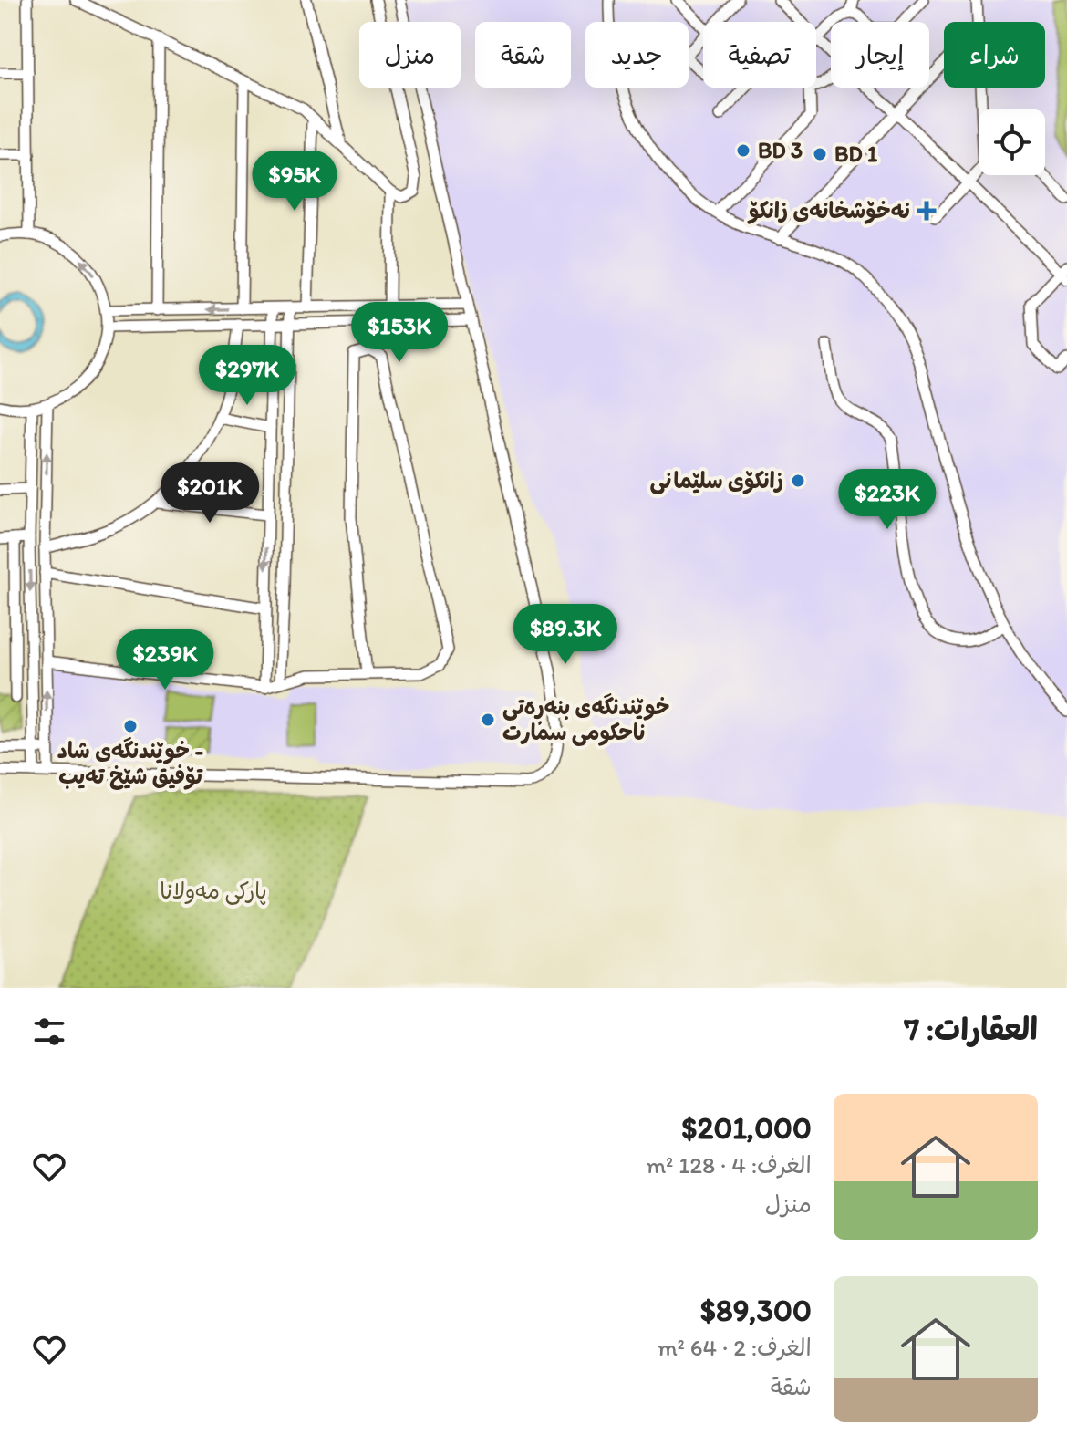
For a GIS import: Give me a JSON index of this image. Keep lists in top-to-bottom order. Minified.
{"parks":["پارکی مەولانا"],"places":{"other":["BD 3","BD 1","زانکۆی سلێمانی","خوێندنگەی بنەڕەتی ناحکومی سمارت","خوێندنگەی شاد - تۆفیق شێخ تەیب"],"health":["نەخۆشخانەی زانکۆ"]},"page":{"chip":["شراء","إيجار","تصفية","جديد","شقة","منزل"],"price":["$95K","$153K","$297K","$201K","$223K","$89.3K","$239K"],"heading":"العقارات: 7","list":[{"name":"$201,000","note":"الغرف: 4 · 128 m² · منزل"},{"name":"$89,300","note":"الغرف: 2 · 64 m² · شقة"}]}}
